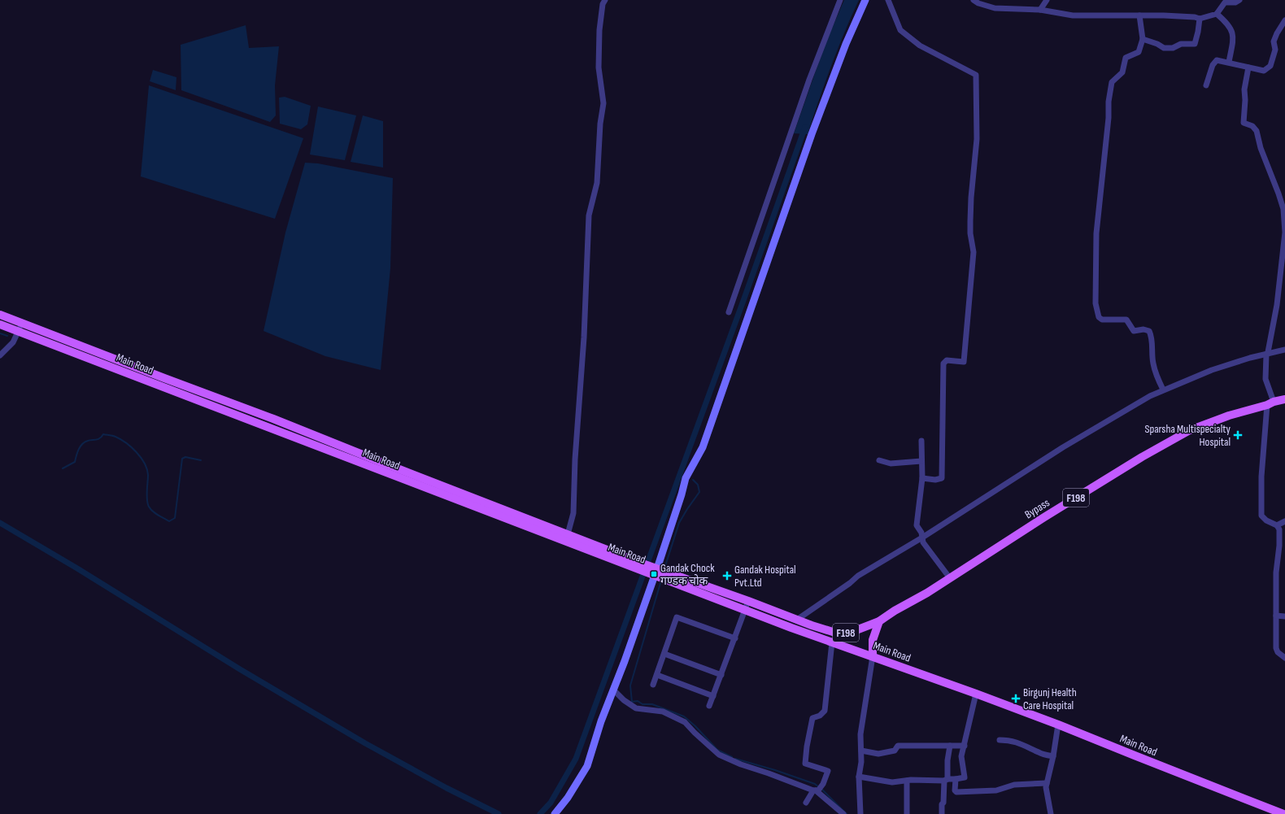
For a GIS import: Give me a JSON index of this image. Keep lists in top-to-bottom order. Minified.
{"streets":{"main road":["Main Road","F198","Bypass"]},"crossings":[["Main Road","Bypass"]],"places":{"health":["Sparsha Multispecialty Hospital","Gandak Hospital Pvt.Ltd","Birgunj Health Care Hospital"],"transit":["Gandak Chock गण्डक चोक"]}}
